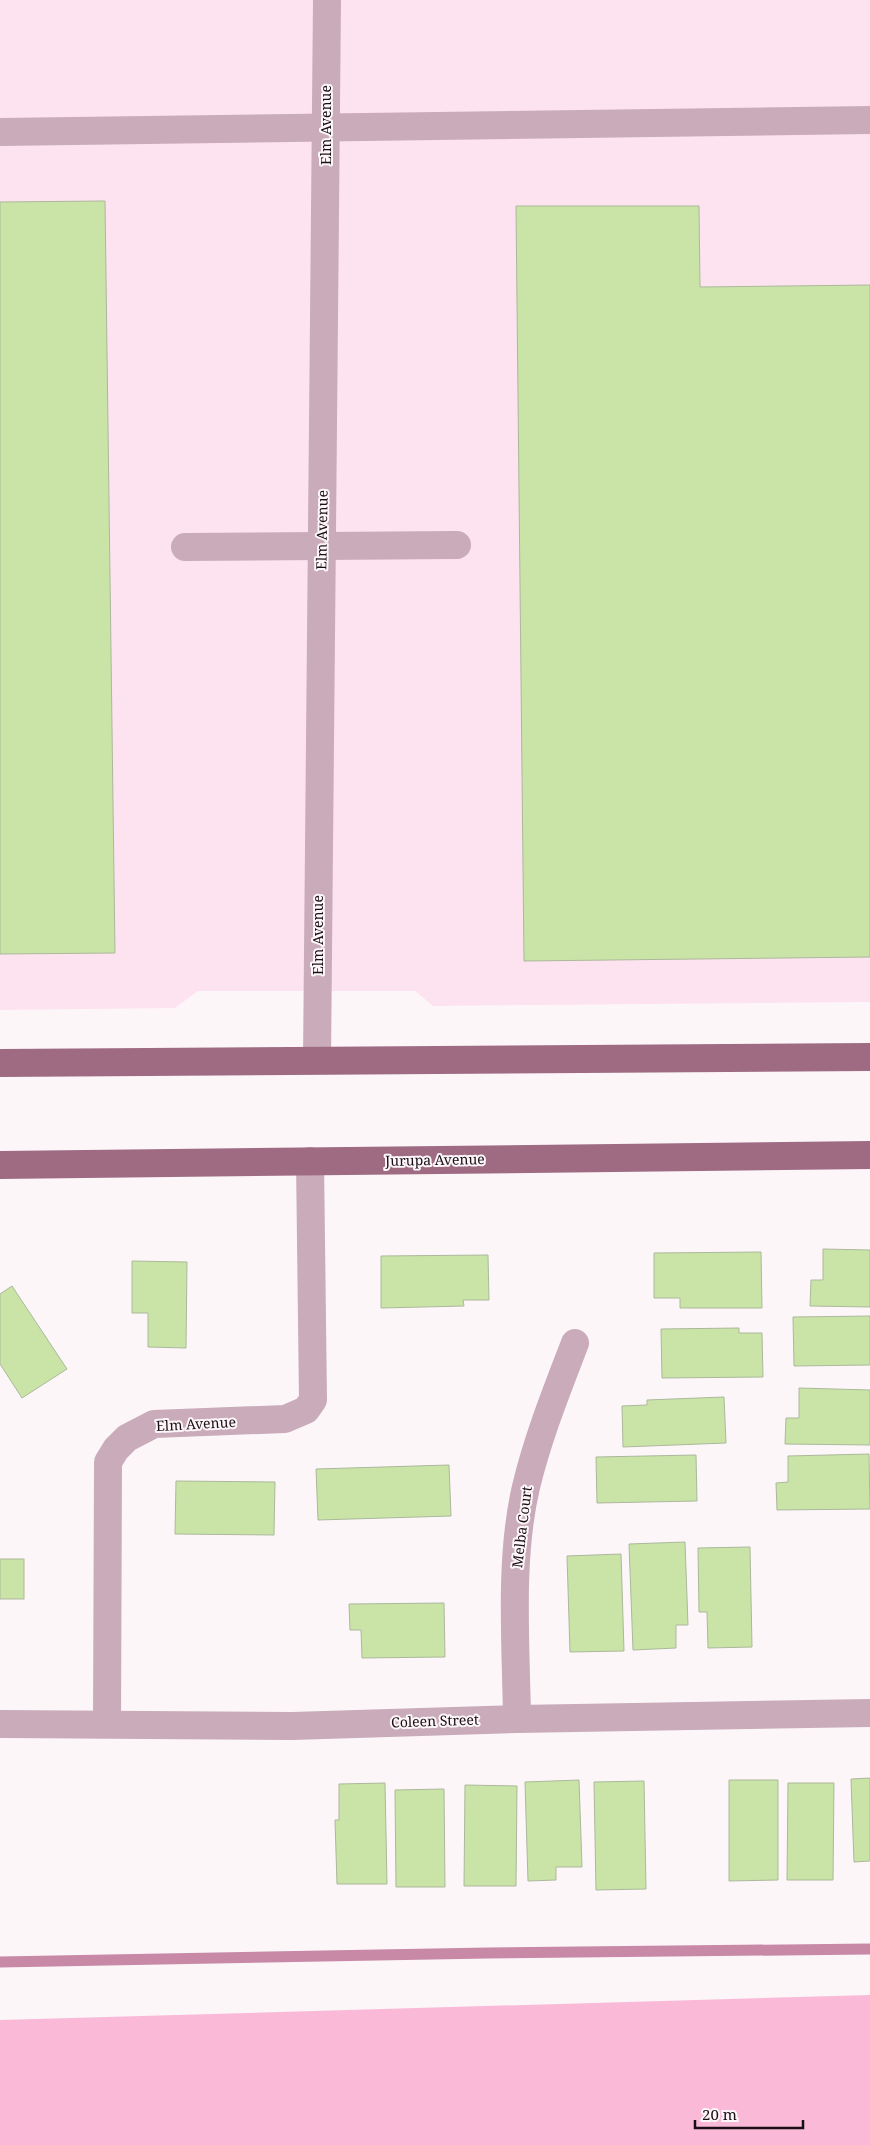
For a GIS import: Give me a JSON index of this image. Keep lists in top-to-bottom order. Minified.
{"streets":{"main road":["Jurupa Avenue"],"street":["Elm Avenue","Melba Court","Coleen Street"]},"crossings":[["Elm Avenue","Jurupa Avenue"],["Elm Avenue","Coleen Street"],["Melba Court","Coleen Street"]],"scale_bar":"20 m"}
